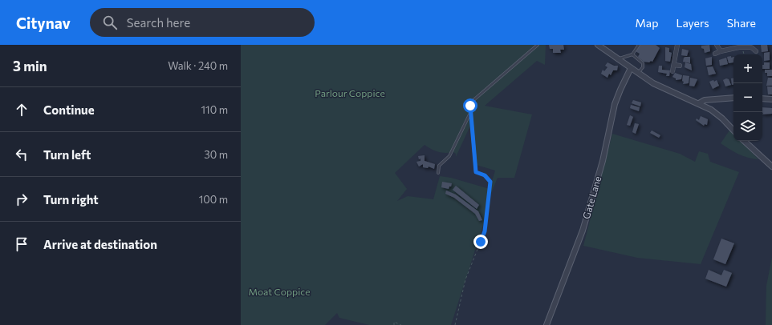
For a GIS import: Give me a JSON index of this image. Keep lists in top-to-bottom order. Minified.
{"streets":{"street":["Gate Lane"]},"parks":["Parlour Coppice","Moat Coppice"],"page":{"header":"Citynav","search":"Search here","nav":["Map","Layers","Share"],"heading":["3 min","Walk · 240 m"],"map_buttons":["+","−"],"list":[["Continue","110 m"],["Turn left","30 m"],["Turn right","100 m"],"Arrive at destination"]}}
